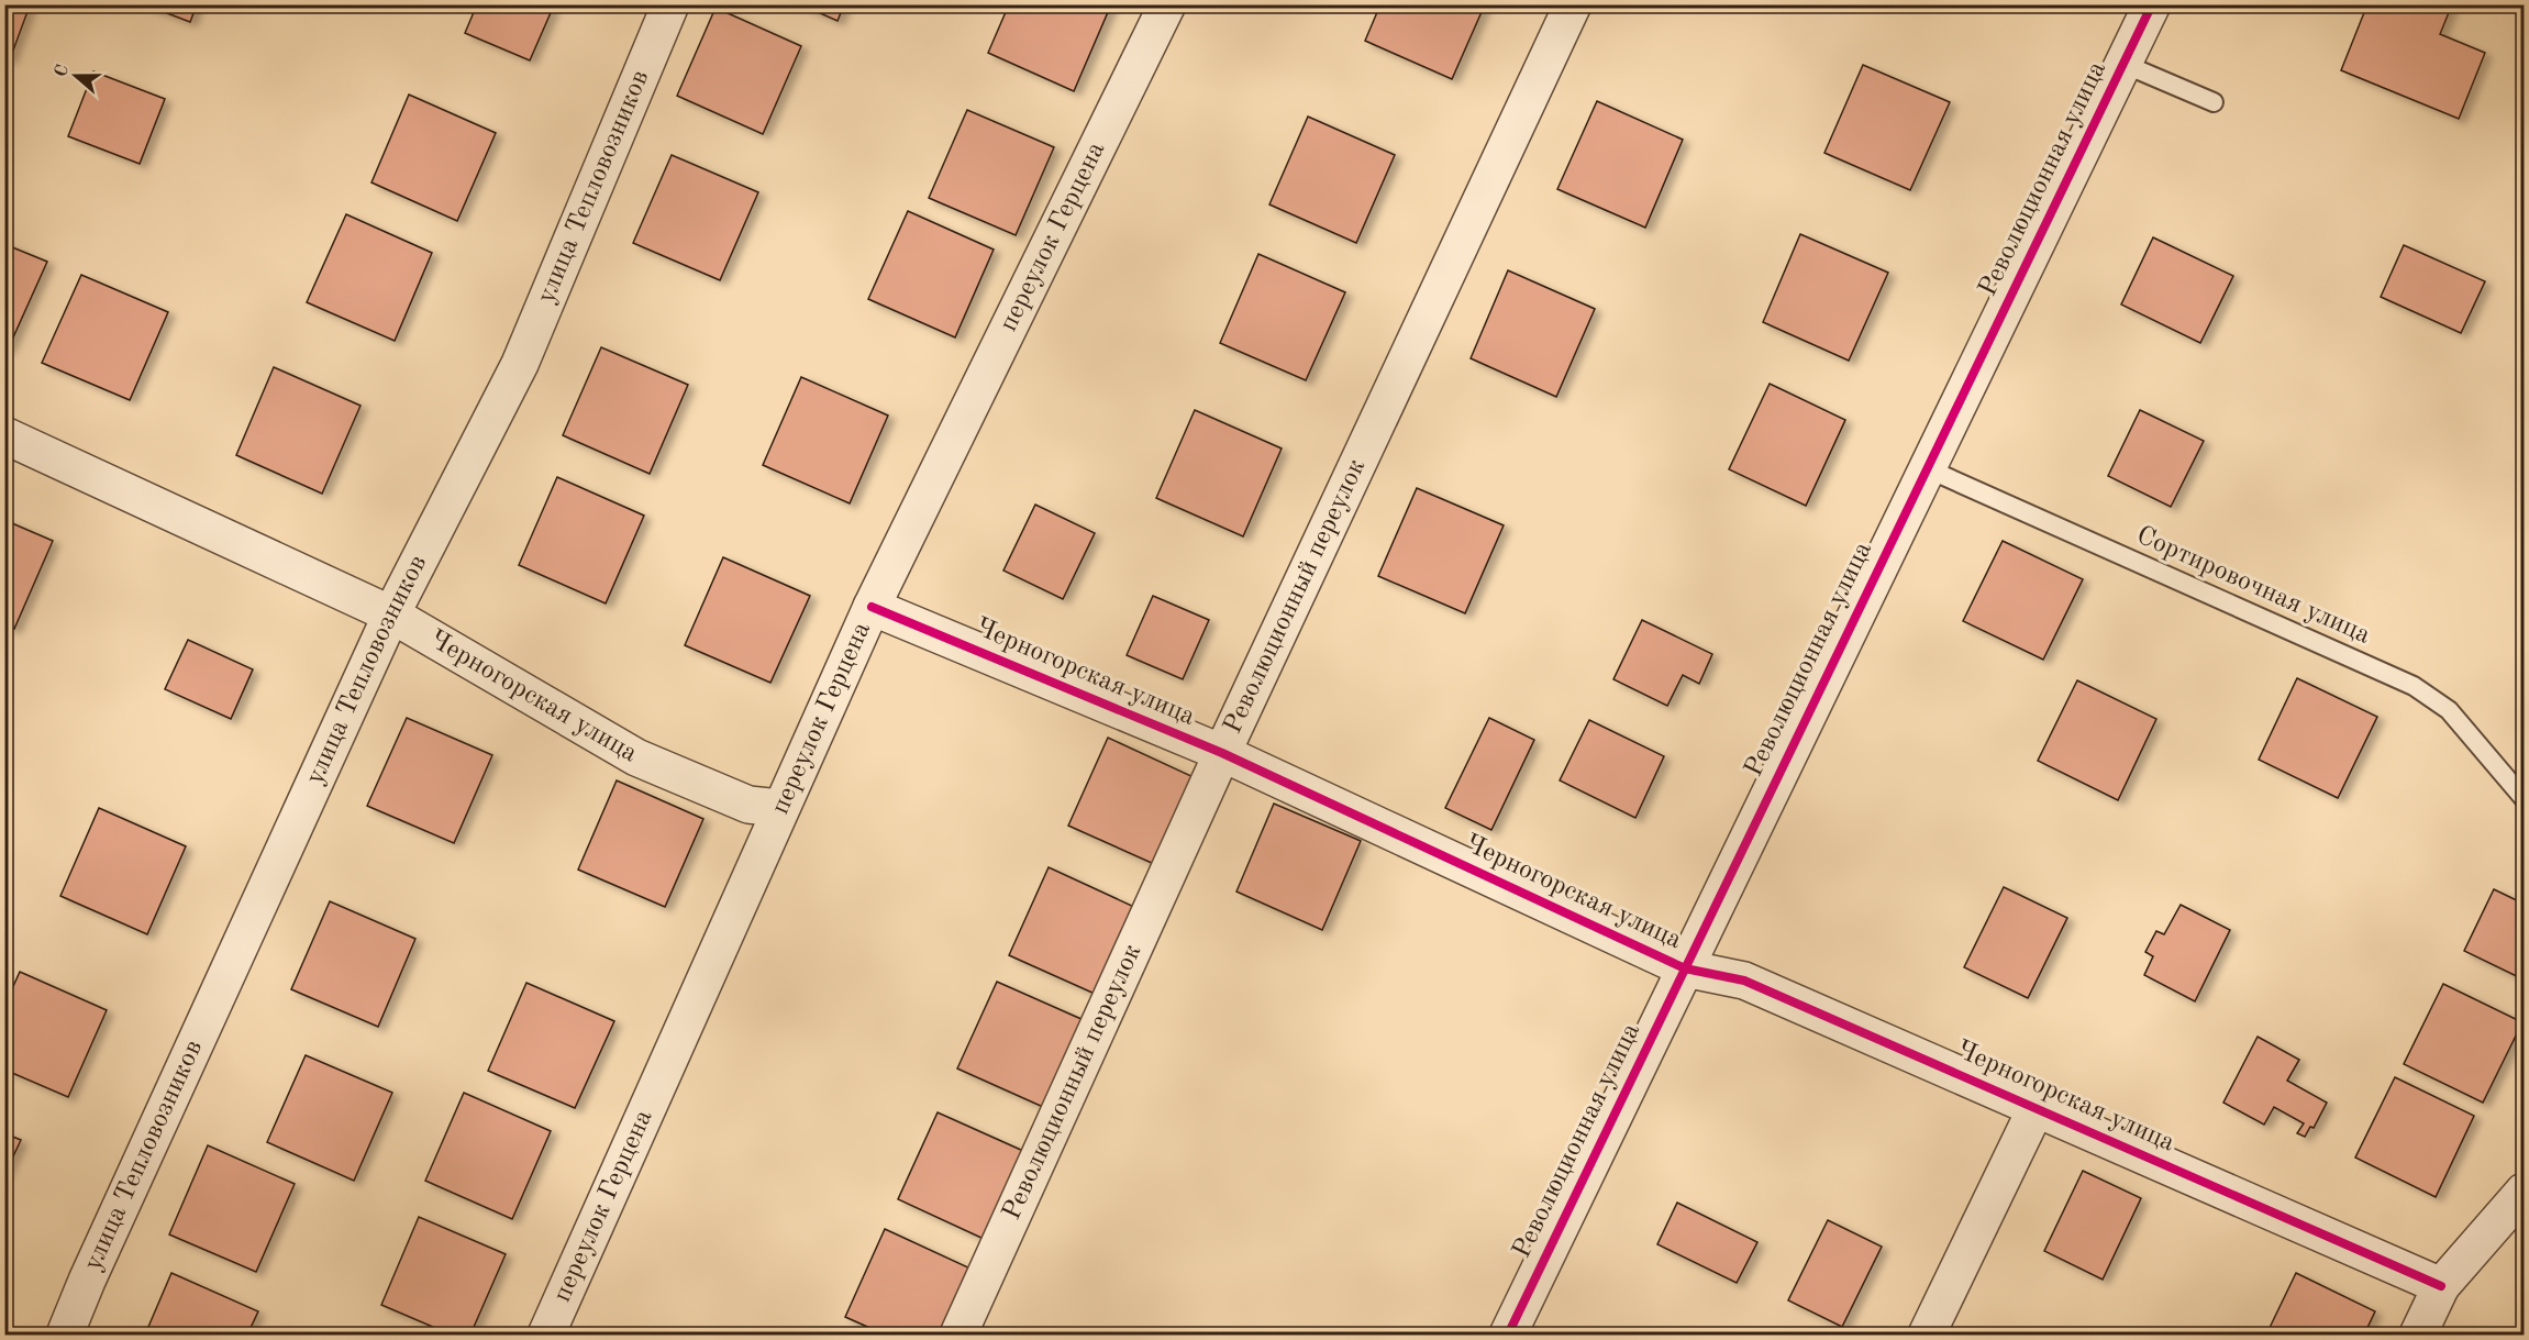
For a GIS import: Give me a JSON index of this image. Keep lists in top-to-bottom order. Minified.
{"streets":{"street":["Революционная улица","улица Тепловозников","переулок Герцена","Революционный переулок","Черногорская улица"],"lane":["Сортировочная улица"]},"crossings":[["Революционная улица","Сортировочная улица"],["Революционная улица","Черногорская улица"],["улица Тепловозников","Черногорская улица"],["переулок Герцена","Черногорская улица"],["Революционный переулок","Черногорская улица"]],"north":"left"}
